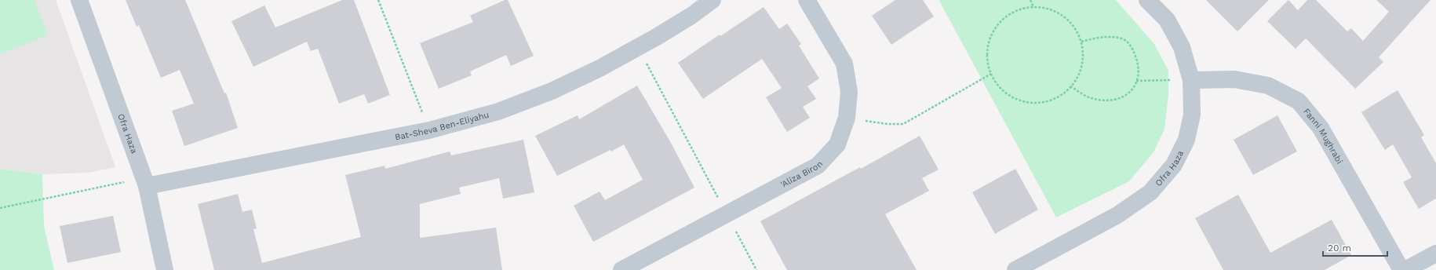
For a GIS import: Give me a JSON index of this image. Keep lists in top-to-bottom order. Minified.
{"streets":{"street":["Bat-Sheva Ben-Eliyahu","Ofra Haza","Fanni Mughrabi","'Aliza Biron"]},"crossings":[["Bat-Sheva Ben-Eliyahu","Ofra Haza"],["Ofra Haza","Fanni Mughrabi"]],"scale_bar":"20 m"}
